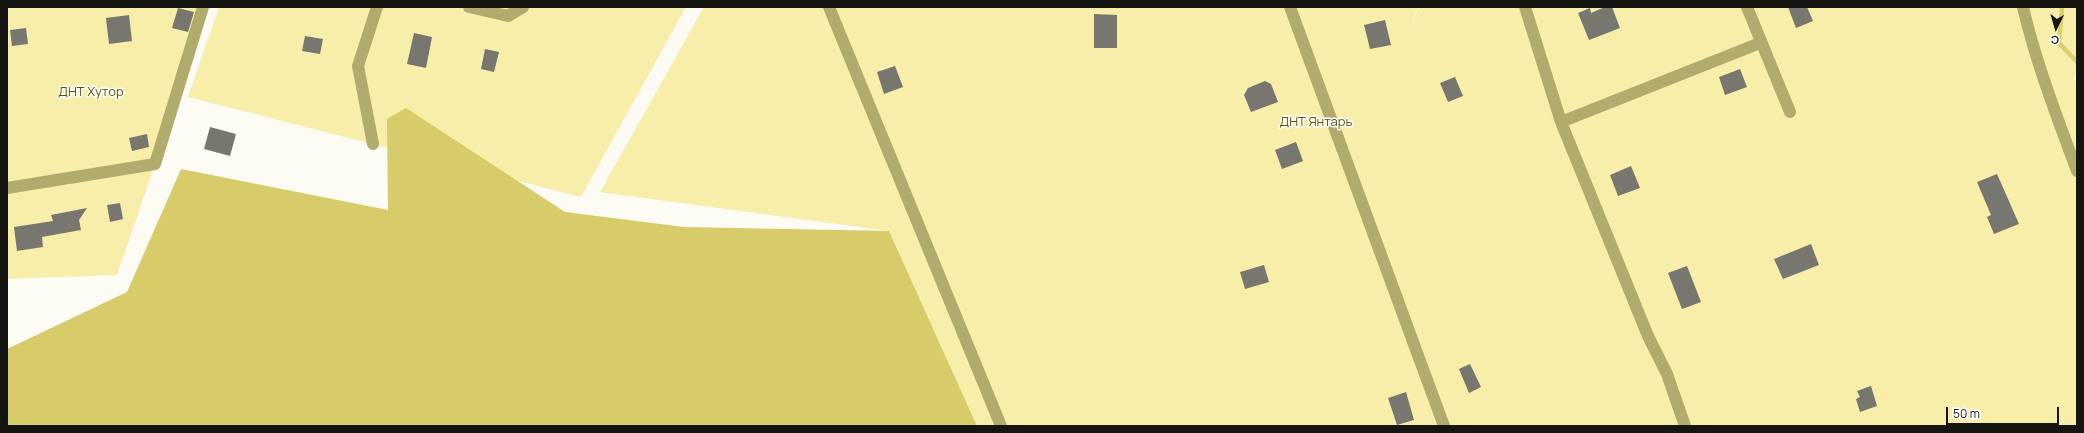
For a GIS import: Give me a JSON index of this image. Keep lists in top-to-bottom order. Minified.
{"parks":["ДНТ Хутор","ДНТ Янтарь"],"scale_bar":"50 m","north":"bottom"}
